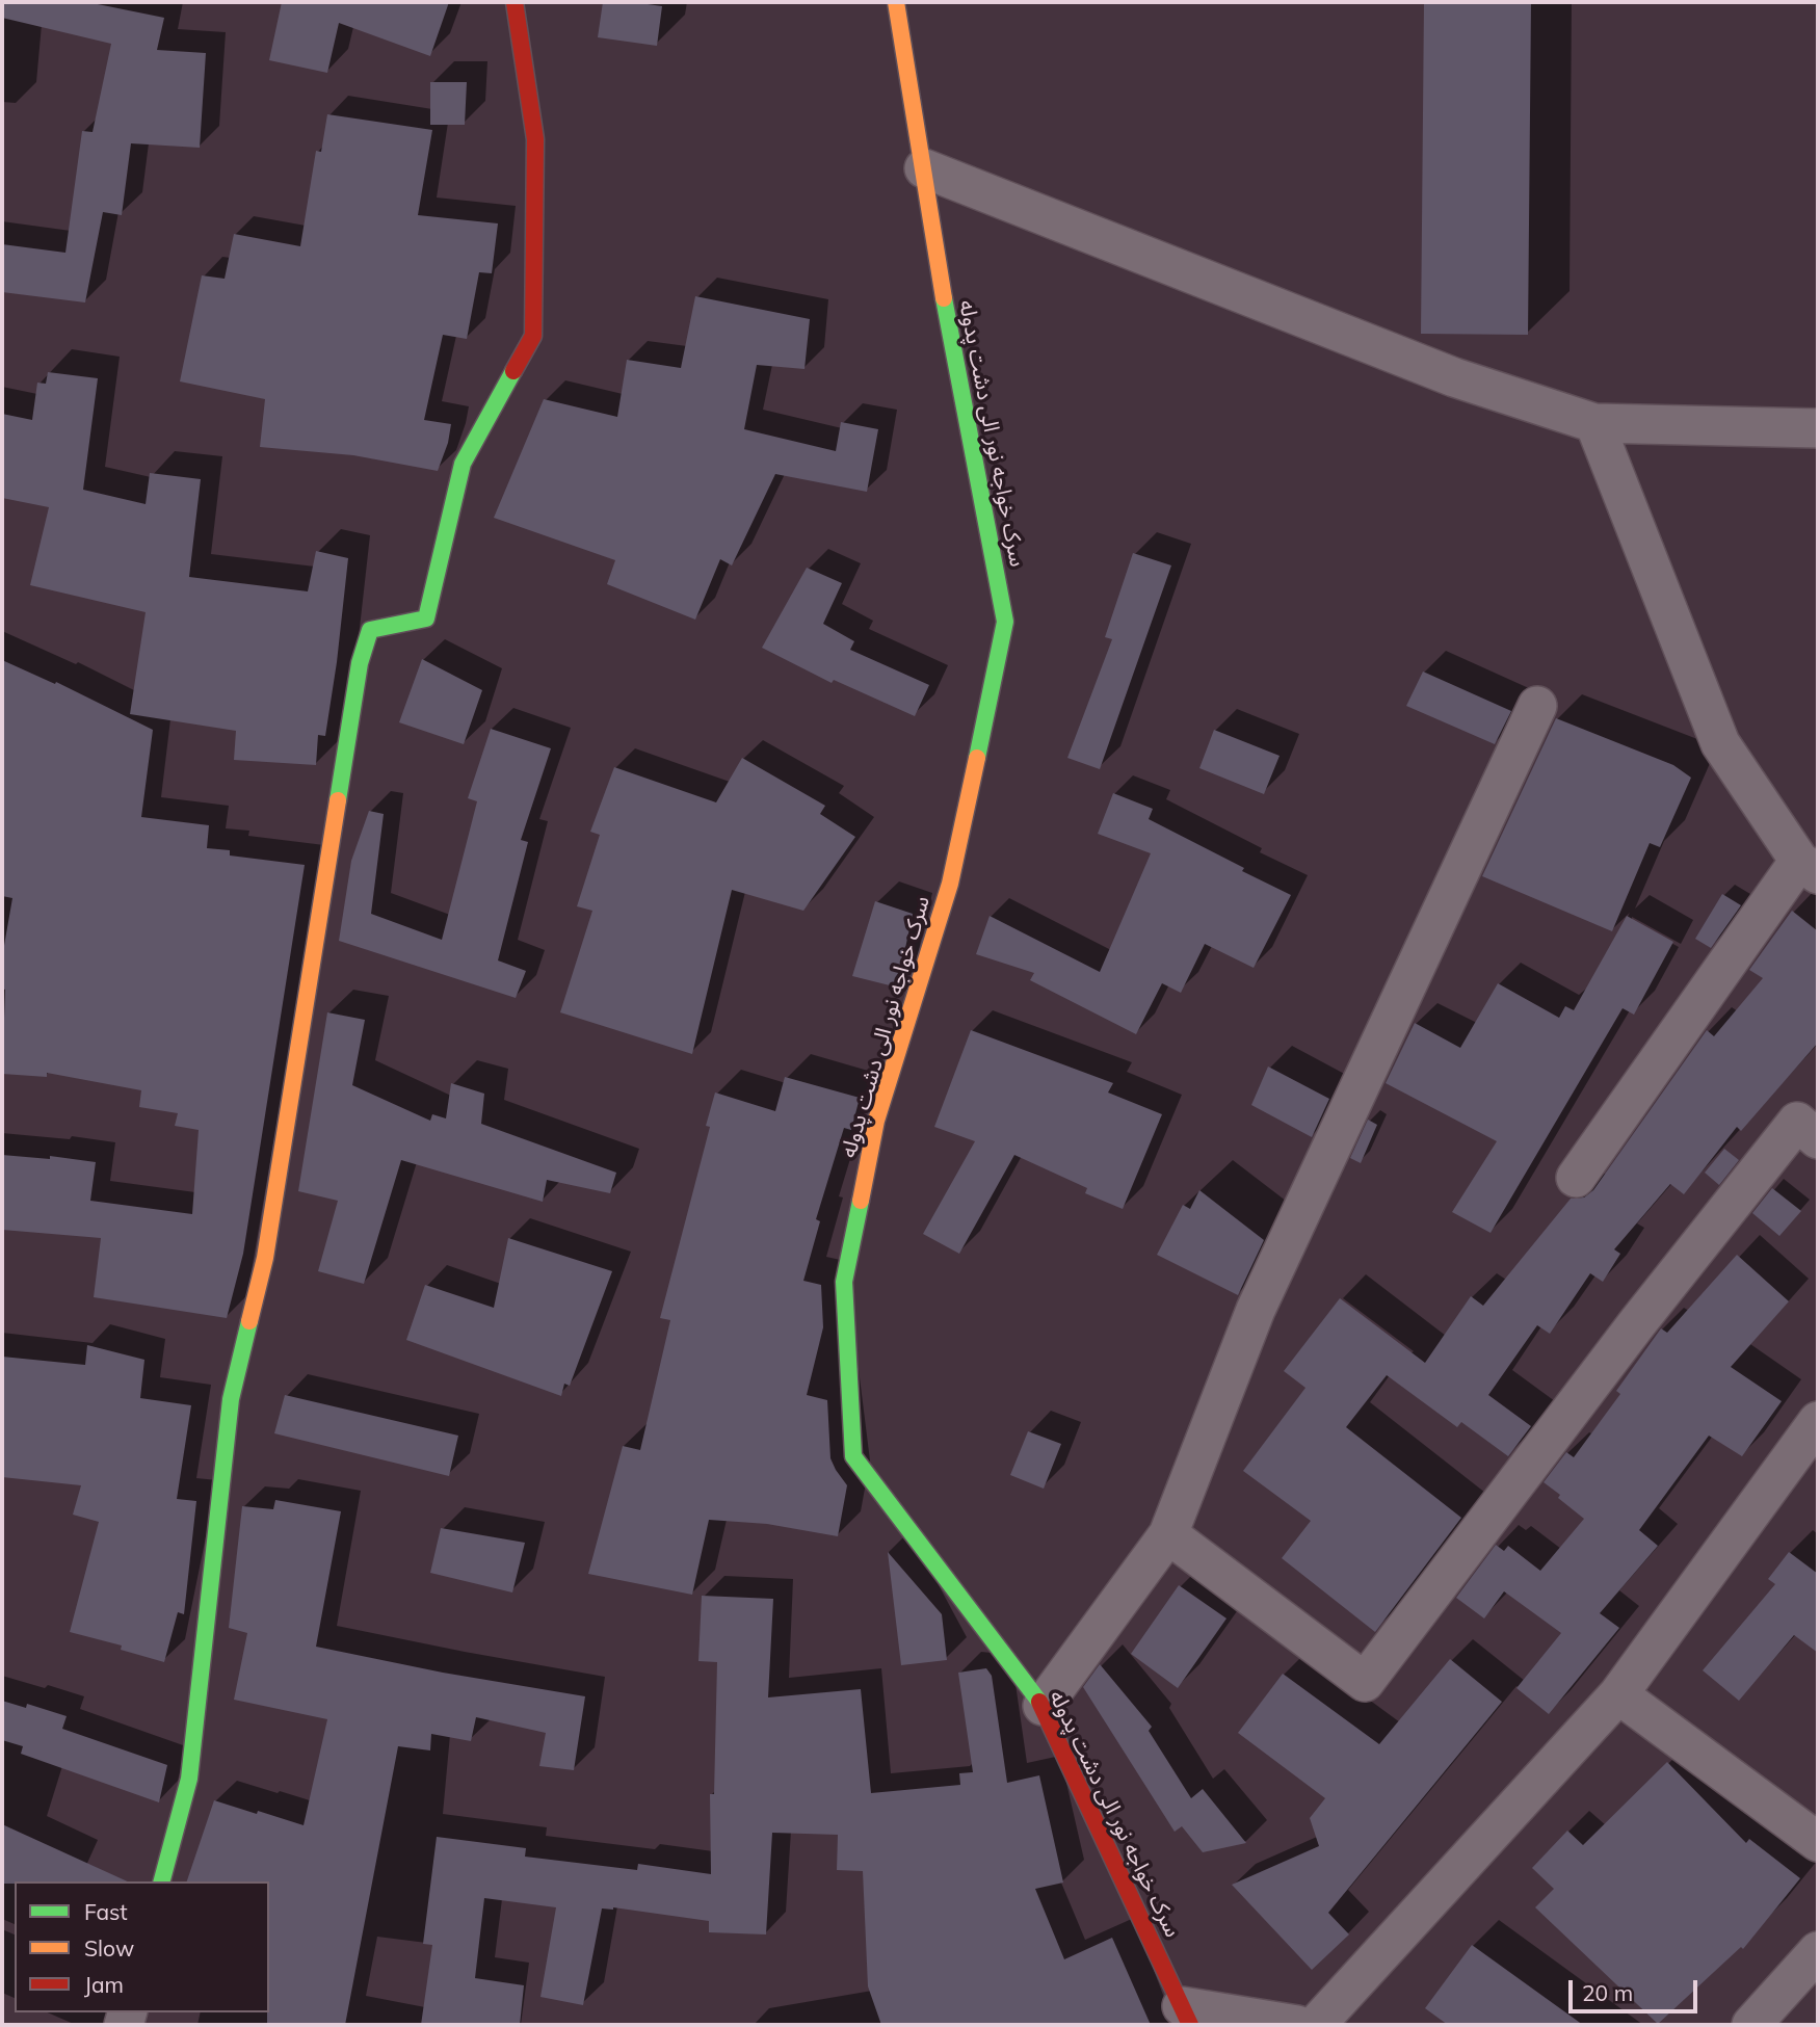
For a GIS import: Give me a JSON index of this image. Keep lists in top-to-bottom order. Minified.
{"streets":{"main road":["سرک خواجه نور الی دشت پدوله"]},"legend":["Fast","Slow","Jam"],"scale_bar":"20 m"}
